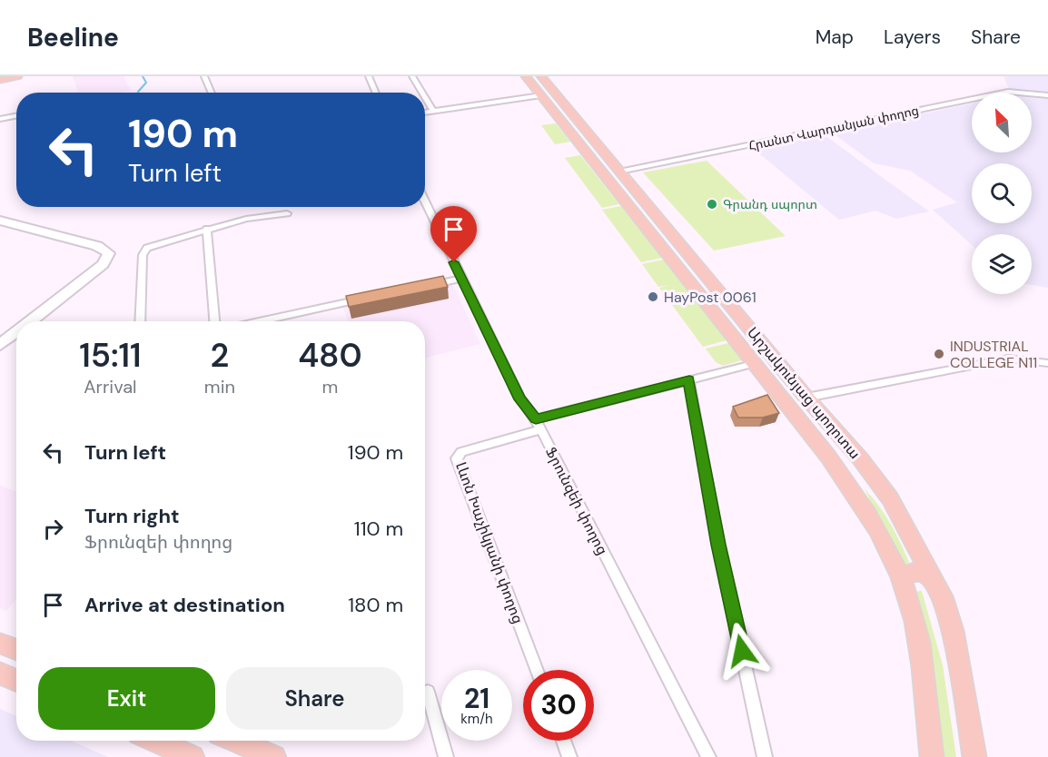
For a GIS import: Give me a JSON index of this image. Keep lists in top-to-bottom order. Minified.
{"streets":{"main road":["Արշակունյաց պողոտա"],"street":["Հրանտ Վարդանյան փողոց","Ֆրունզեի փողոց","Լևոն Խաչիկյանի փողոց"]},"crossings":[["Հրանտ Վարդանյան փողոց","Արշակունյաց պողոտա"],["Ֆրունզեի փողոց","Լևոն Խաչիկյանի փողոց"]],"places":["Գրանդ սպորտ","HayPost 0061","INDUSTRIAL COLLEGE N11"],"north":"top left","page":{"header":"Beeline","nav":["Map","Layers","Share"],"turn":["190 m","Turn left"],"eta":["15:11","Arrival","2","min","480","m"],"list":[{"name":"Turn left","value":"190 m"},{"name":"Turn right","note":"Ֆրունզեի փողոց","value":"110 m"},{"name":"Arrive at destination","value":"180 m"}],"buttons":["Exit","Share"],"speed":"21 km/h","limit":"30"}}
